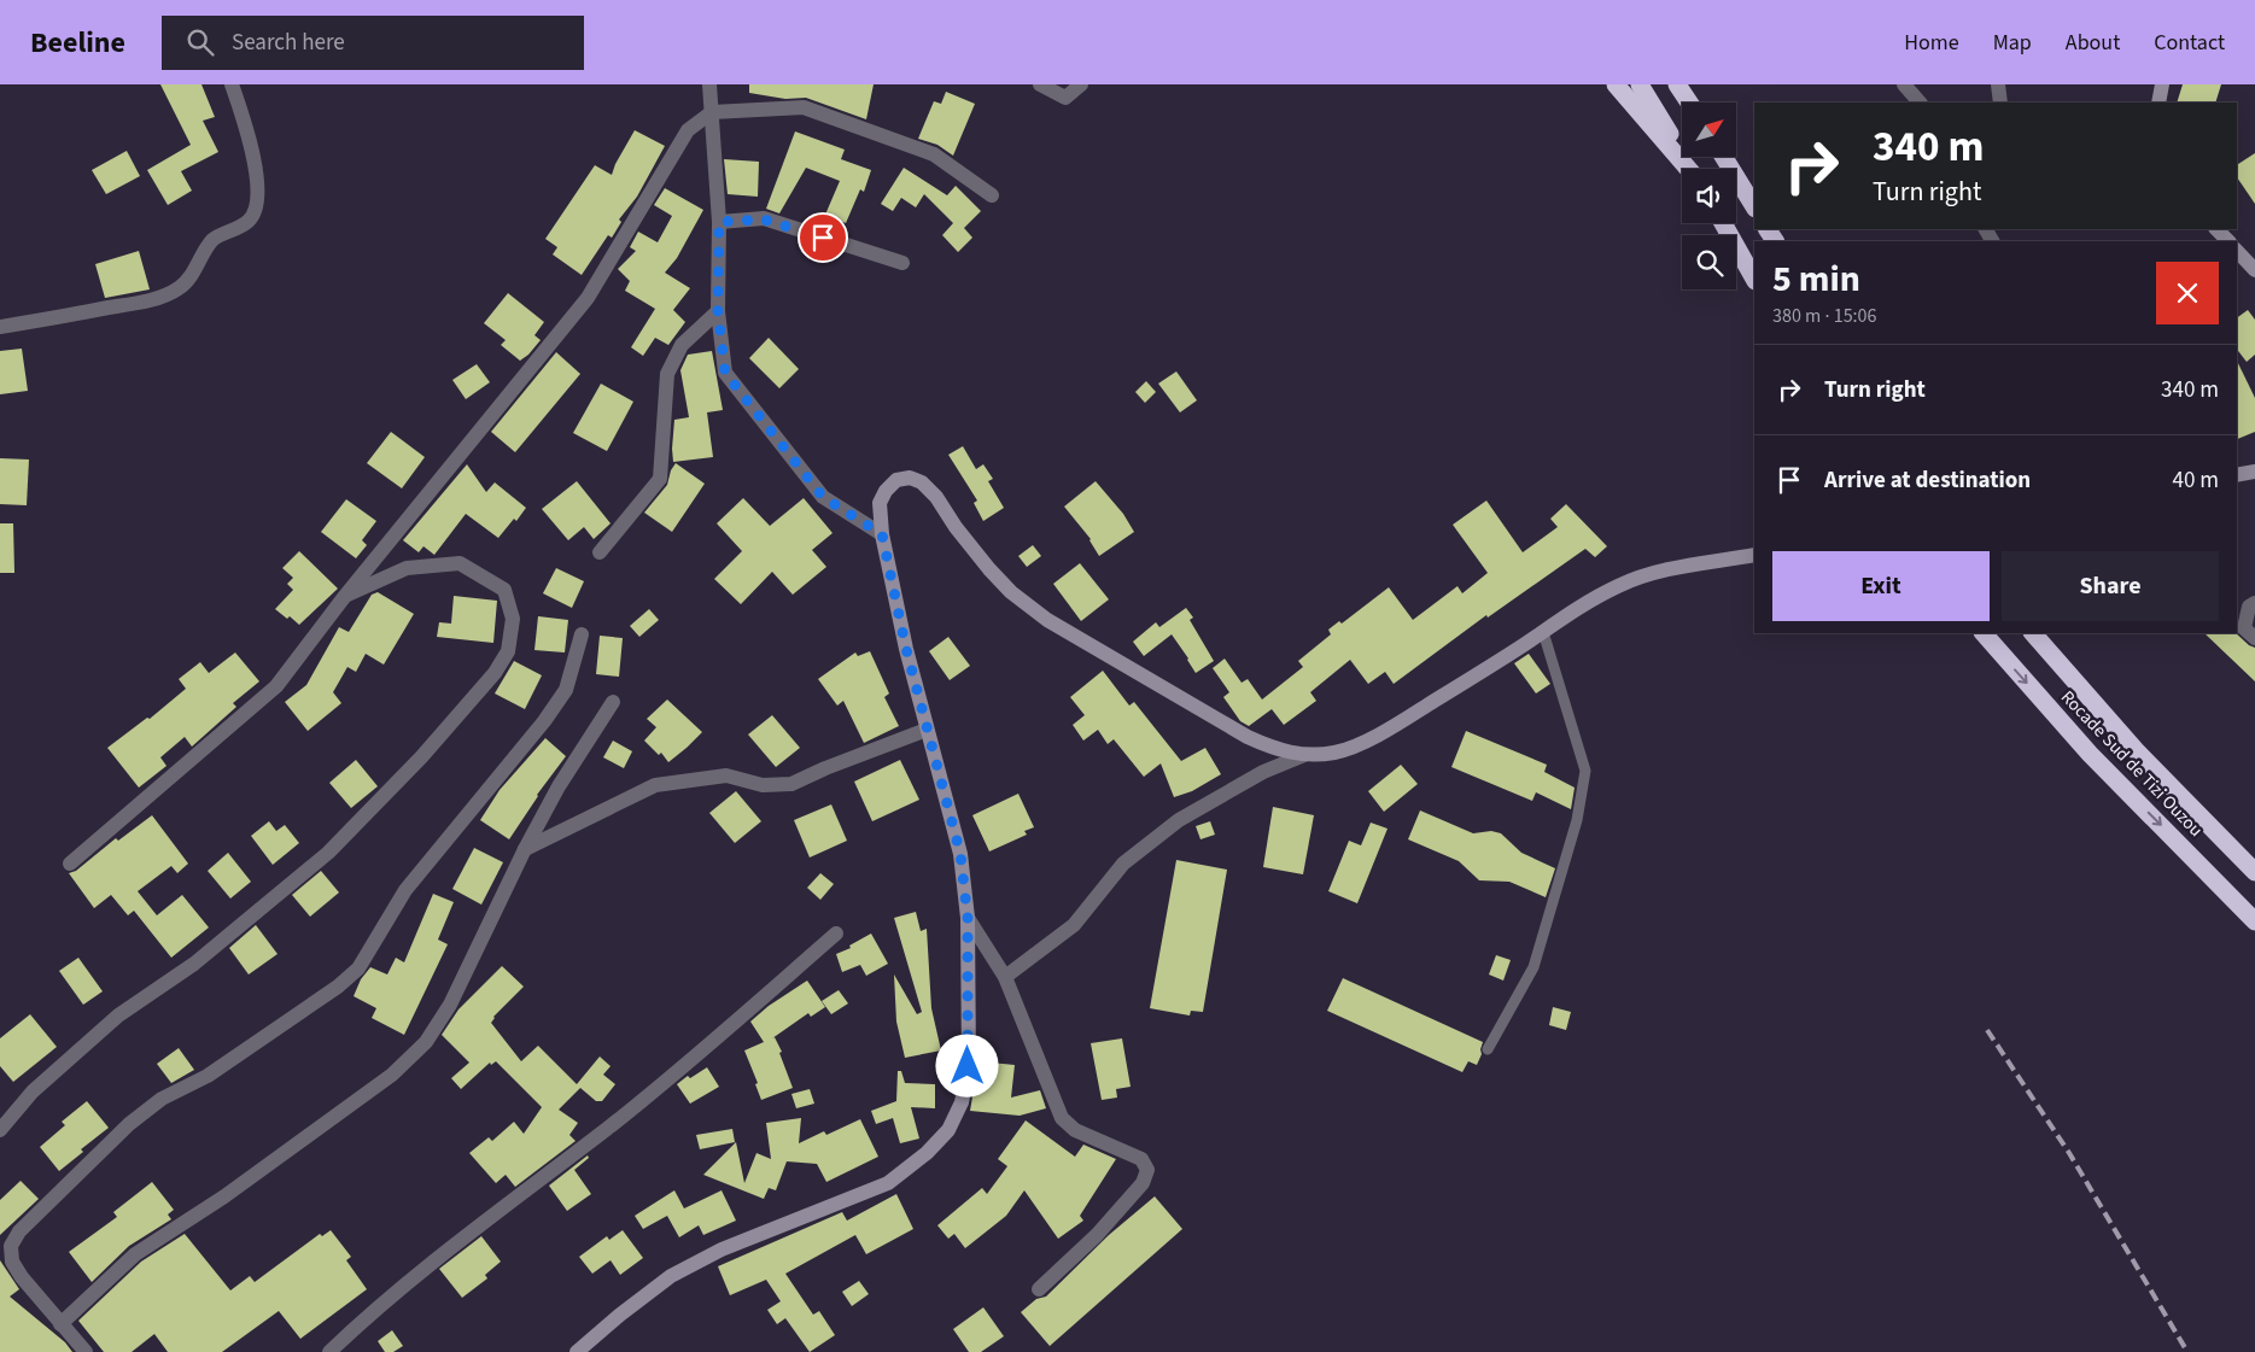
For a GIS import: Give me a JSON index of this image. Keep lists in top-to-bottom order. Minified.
{"streets":{"highway":["Rocade Sud de Tizi Ouzou"]},"north":"top right","page":{"header":"Beeline","search":"Search here","nav":["Home","Map","About","Contact"],"turn":["340 m","Turn right"],"heading":["5 min","380 m · 15:06"],"list":[{"name":"Turn right","value":"340 m"},{"name":"Arrive at destination","value":"40 m"}],"buttons":["Exit","Share"]}}
